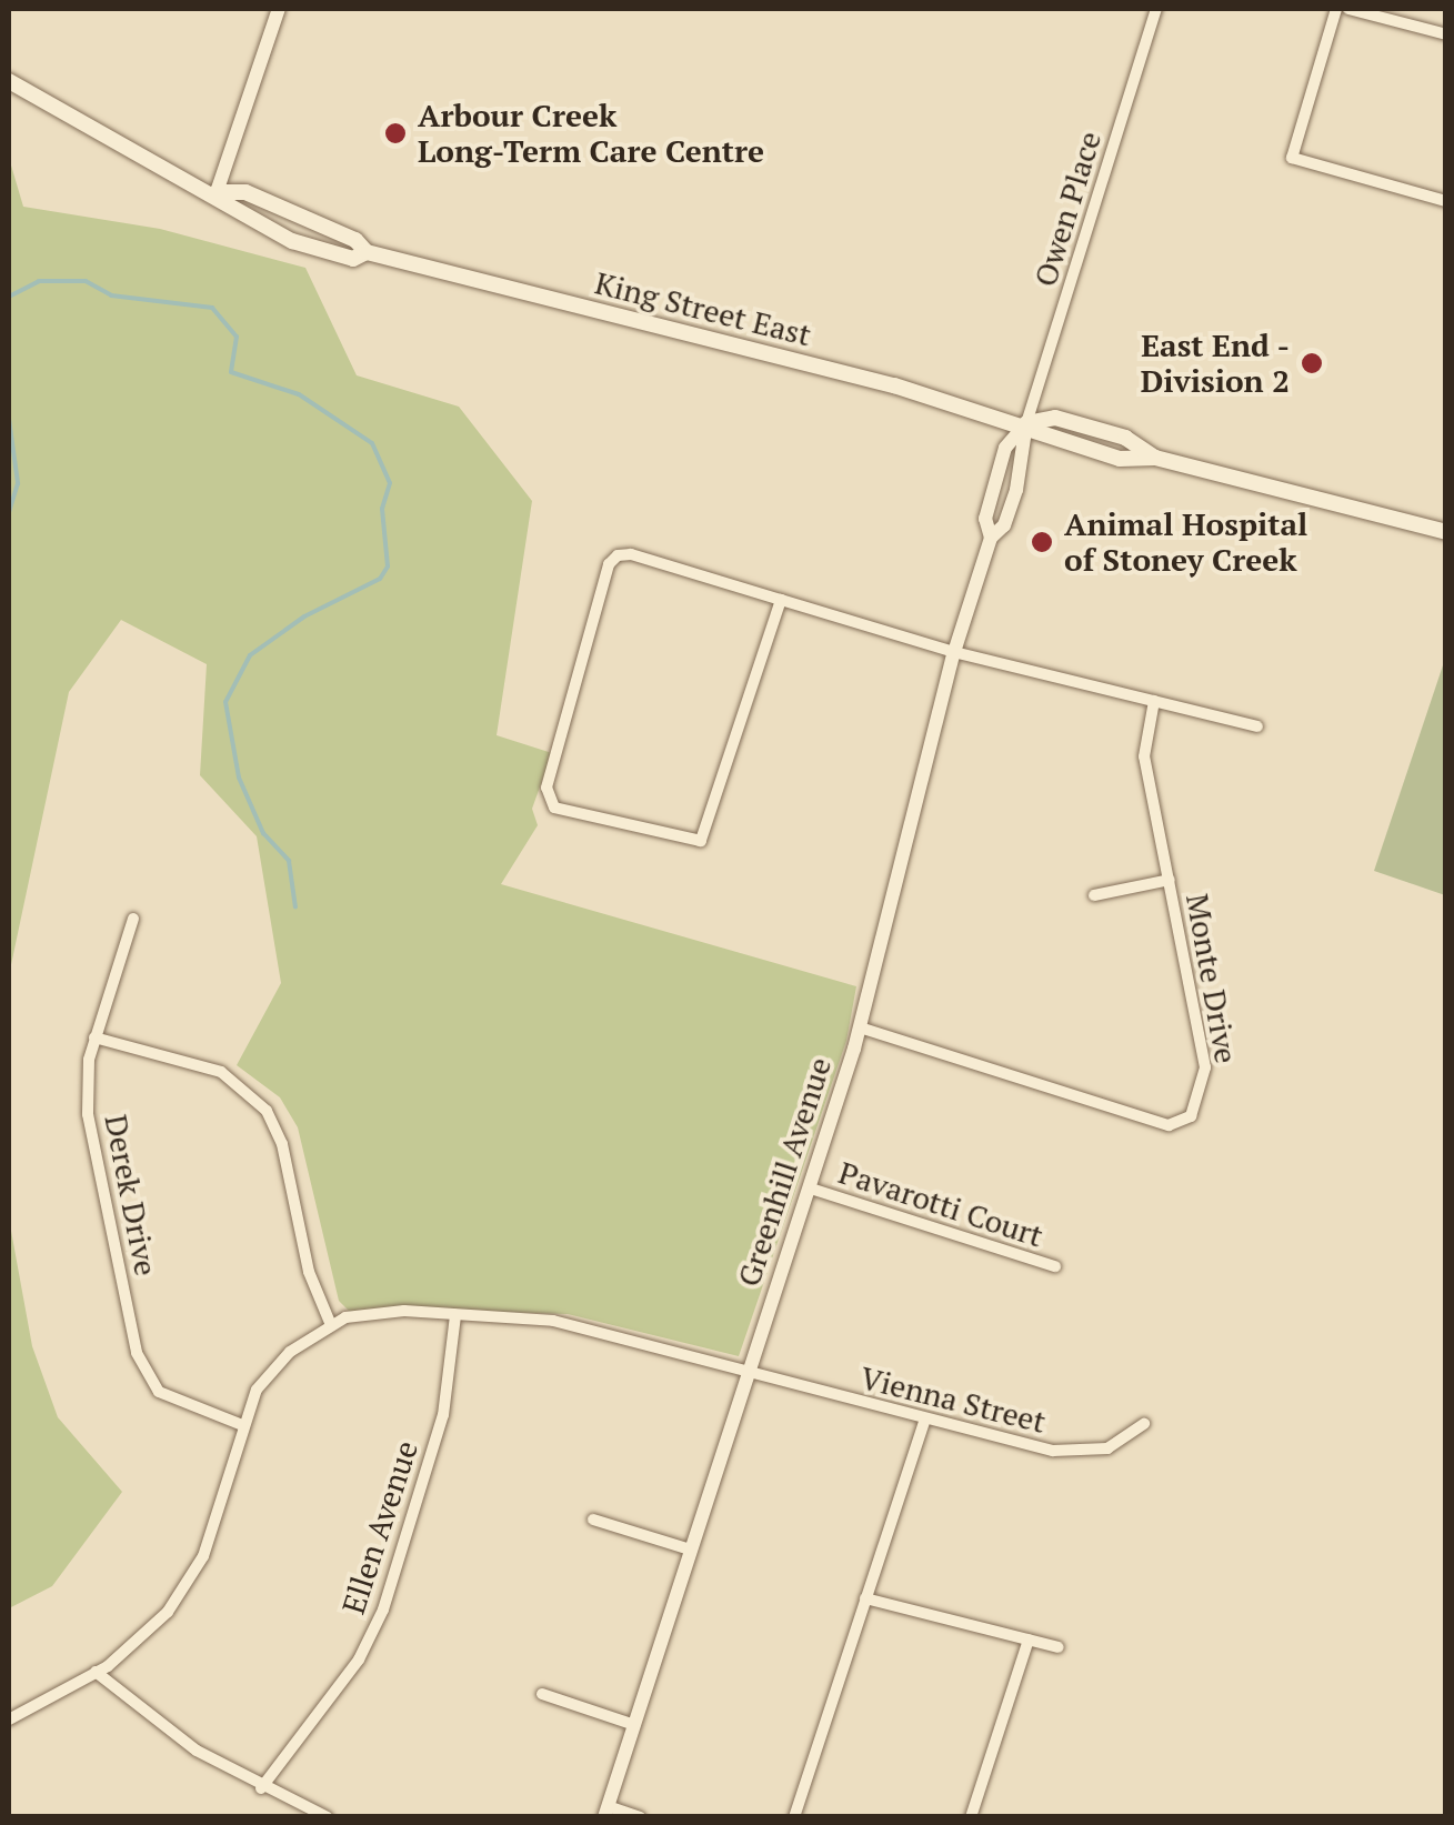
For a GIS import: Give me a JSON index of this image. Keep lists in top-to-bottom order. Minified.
{"streets":{"main road":["King Street East"],"street":["Owen Place","Monte Drive","Greenhill Avenue","Derek Drive","Pavarotti Court","Vienna Street","Ellen Avenue"]},"crossings":[["Owen Place","King Street East"],["Owen Place","Greenhill Avenue"],["King Street East","Greenhill Avenue"],["Monte Drive","Greenhill Avenue"],["Greenhill Avenue","Pavarotti Court"],["Greenhill Avenue","Vienna Street"],["Vienna Street","Ellen Avenue"]],"places":["Arbour Creek Long-Term Care Centre","East End - Division 2","Animal Hospital of Stoney Creek"]}
